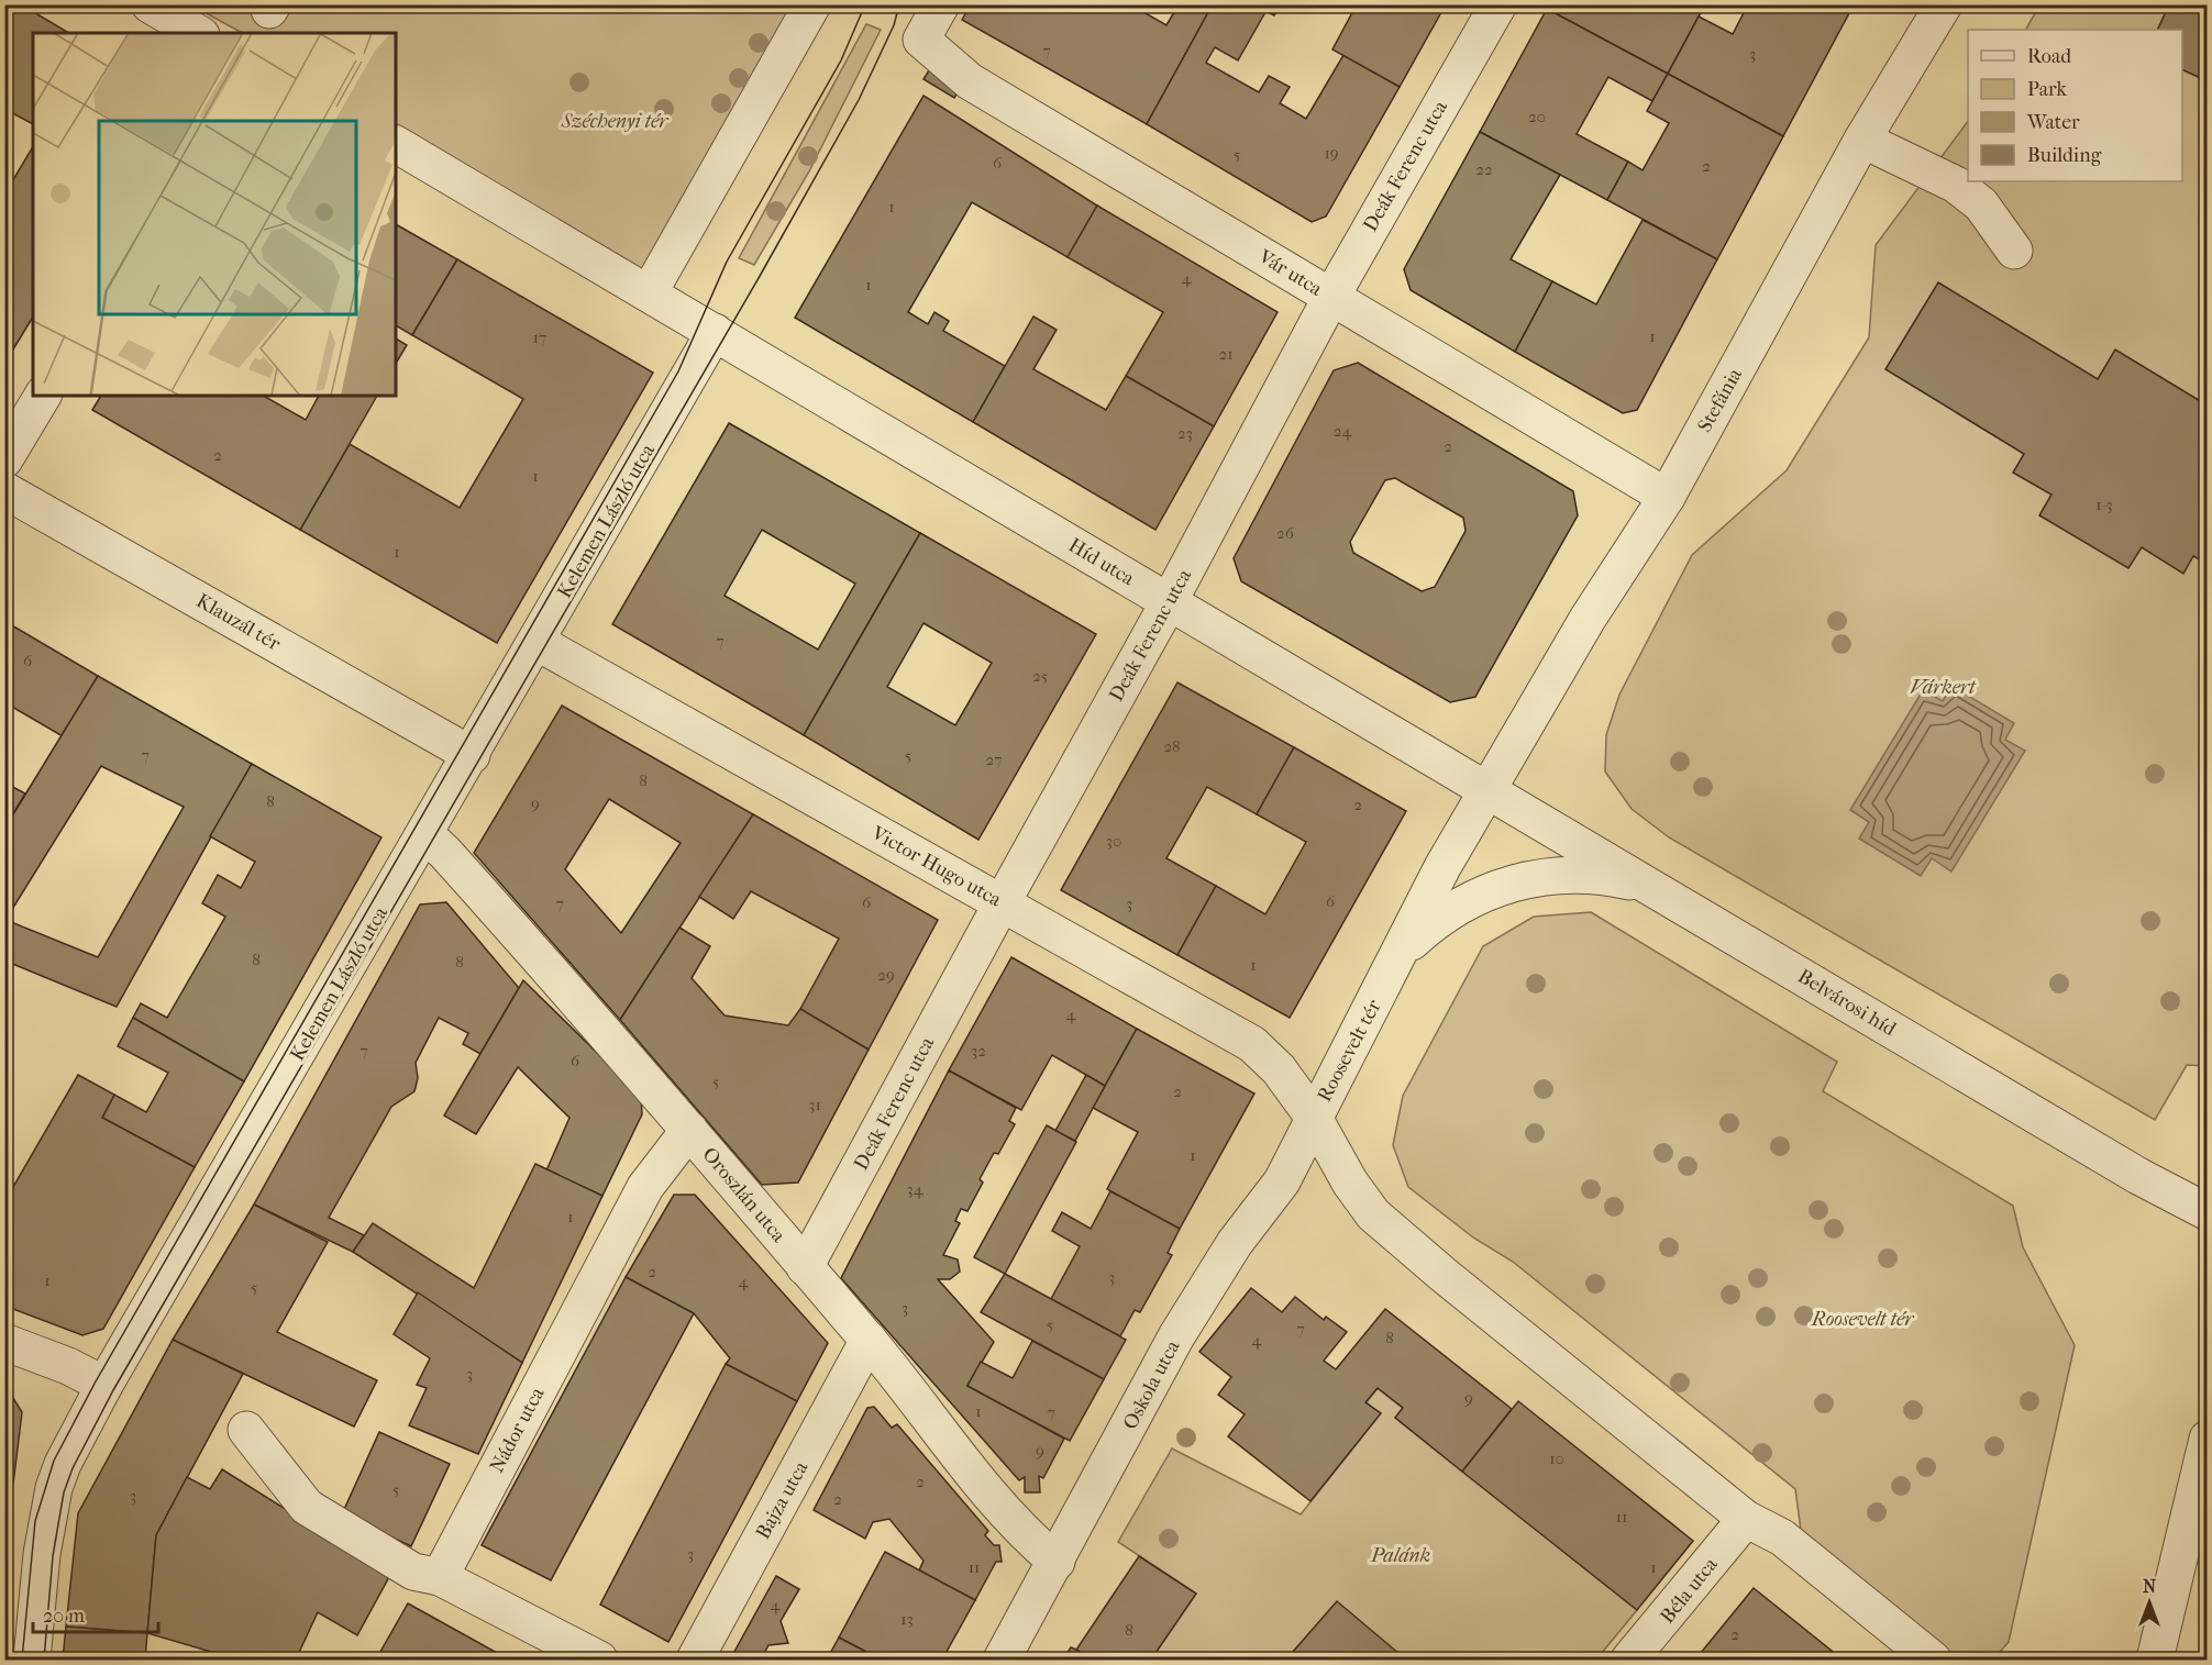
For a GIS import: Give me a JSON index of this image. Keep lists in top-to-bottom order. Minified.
{"streets":{"street":["Deák Ferenc utca","Vár utca","Stefánia","Kelemen László utca","Híd utca","Klauzál tér","Victor Hugo utca","Belvárosi híd","Roosevelt tér","Oroszlán utca","Oskola utca","Nádor utca","Bajza utca","Béla utca"]},"crossings":[["Deák Ferenc utca","Vár utca"],["Deák Ferenc utca","Híd utca"],["Deák Ferenc utca","Victor Hugo utca"],["Deák Ferenc utca","Oroszlán utca"],["Vár utca","Stefánia"],["Stefánia","Híd utca"],["Stefánia","Belvárosi híd"],["Stefánia","Roosevelt tér"],["Kelemen László utca","Híd utca"],["Kelemen László utca","Klauzál tér"],["Kelemen László utca","Victor Hugo utca"],["Kelemen László utca","Oroszlán utca"],["Híd utca","Belvárosi híd"],["Híd utca","Roosevelt tér"],["Victor Hugo utca","Roosevelt tér"],["Victor Hugo utca","Oskola utca"],["Belvárosi híd","Roosevelt tér"],["Roosevelt tér","Oskola utca"],["Roosevelt tér","Béla utca"],["Oroszlán utca","Oskola utca"],["Oroszlán utca","Nádor utca"],["Oroszlán utca","Bajza utca"]],"parks":["Széchenyi tér","Várkert","Roosevelt tér","Palánk"],"house_numbers":["7","3","20","19","5","6","2","22","1","4","1","1","17","21","24","23","2","2","1","1-3","26","1","7","6","25","28","7","5","27","8","8","9","2","30","6","6","7","3","8","8","1","29","4","7","32","6","5","2","31","1","34","1","2","3","1","4","5","3","5","7","8","4","3","9","1","7","9","10","2","5","3","2","11","3","11","1","4","13","8","2"],"legend":["Road","Park","Water","Building"],"scale_bar":"20 m","north":"top"}
